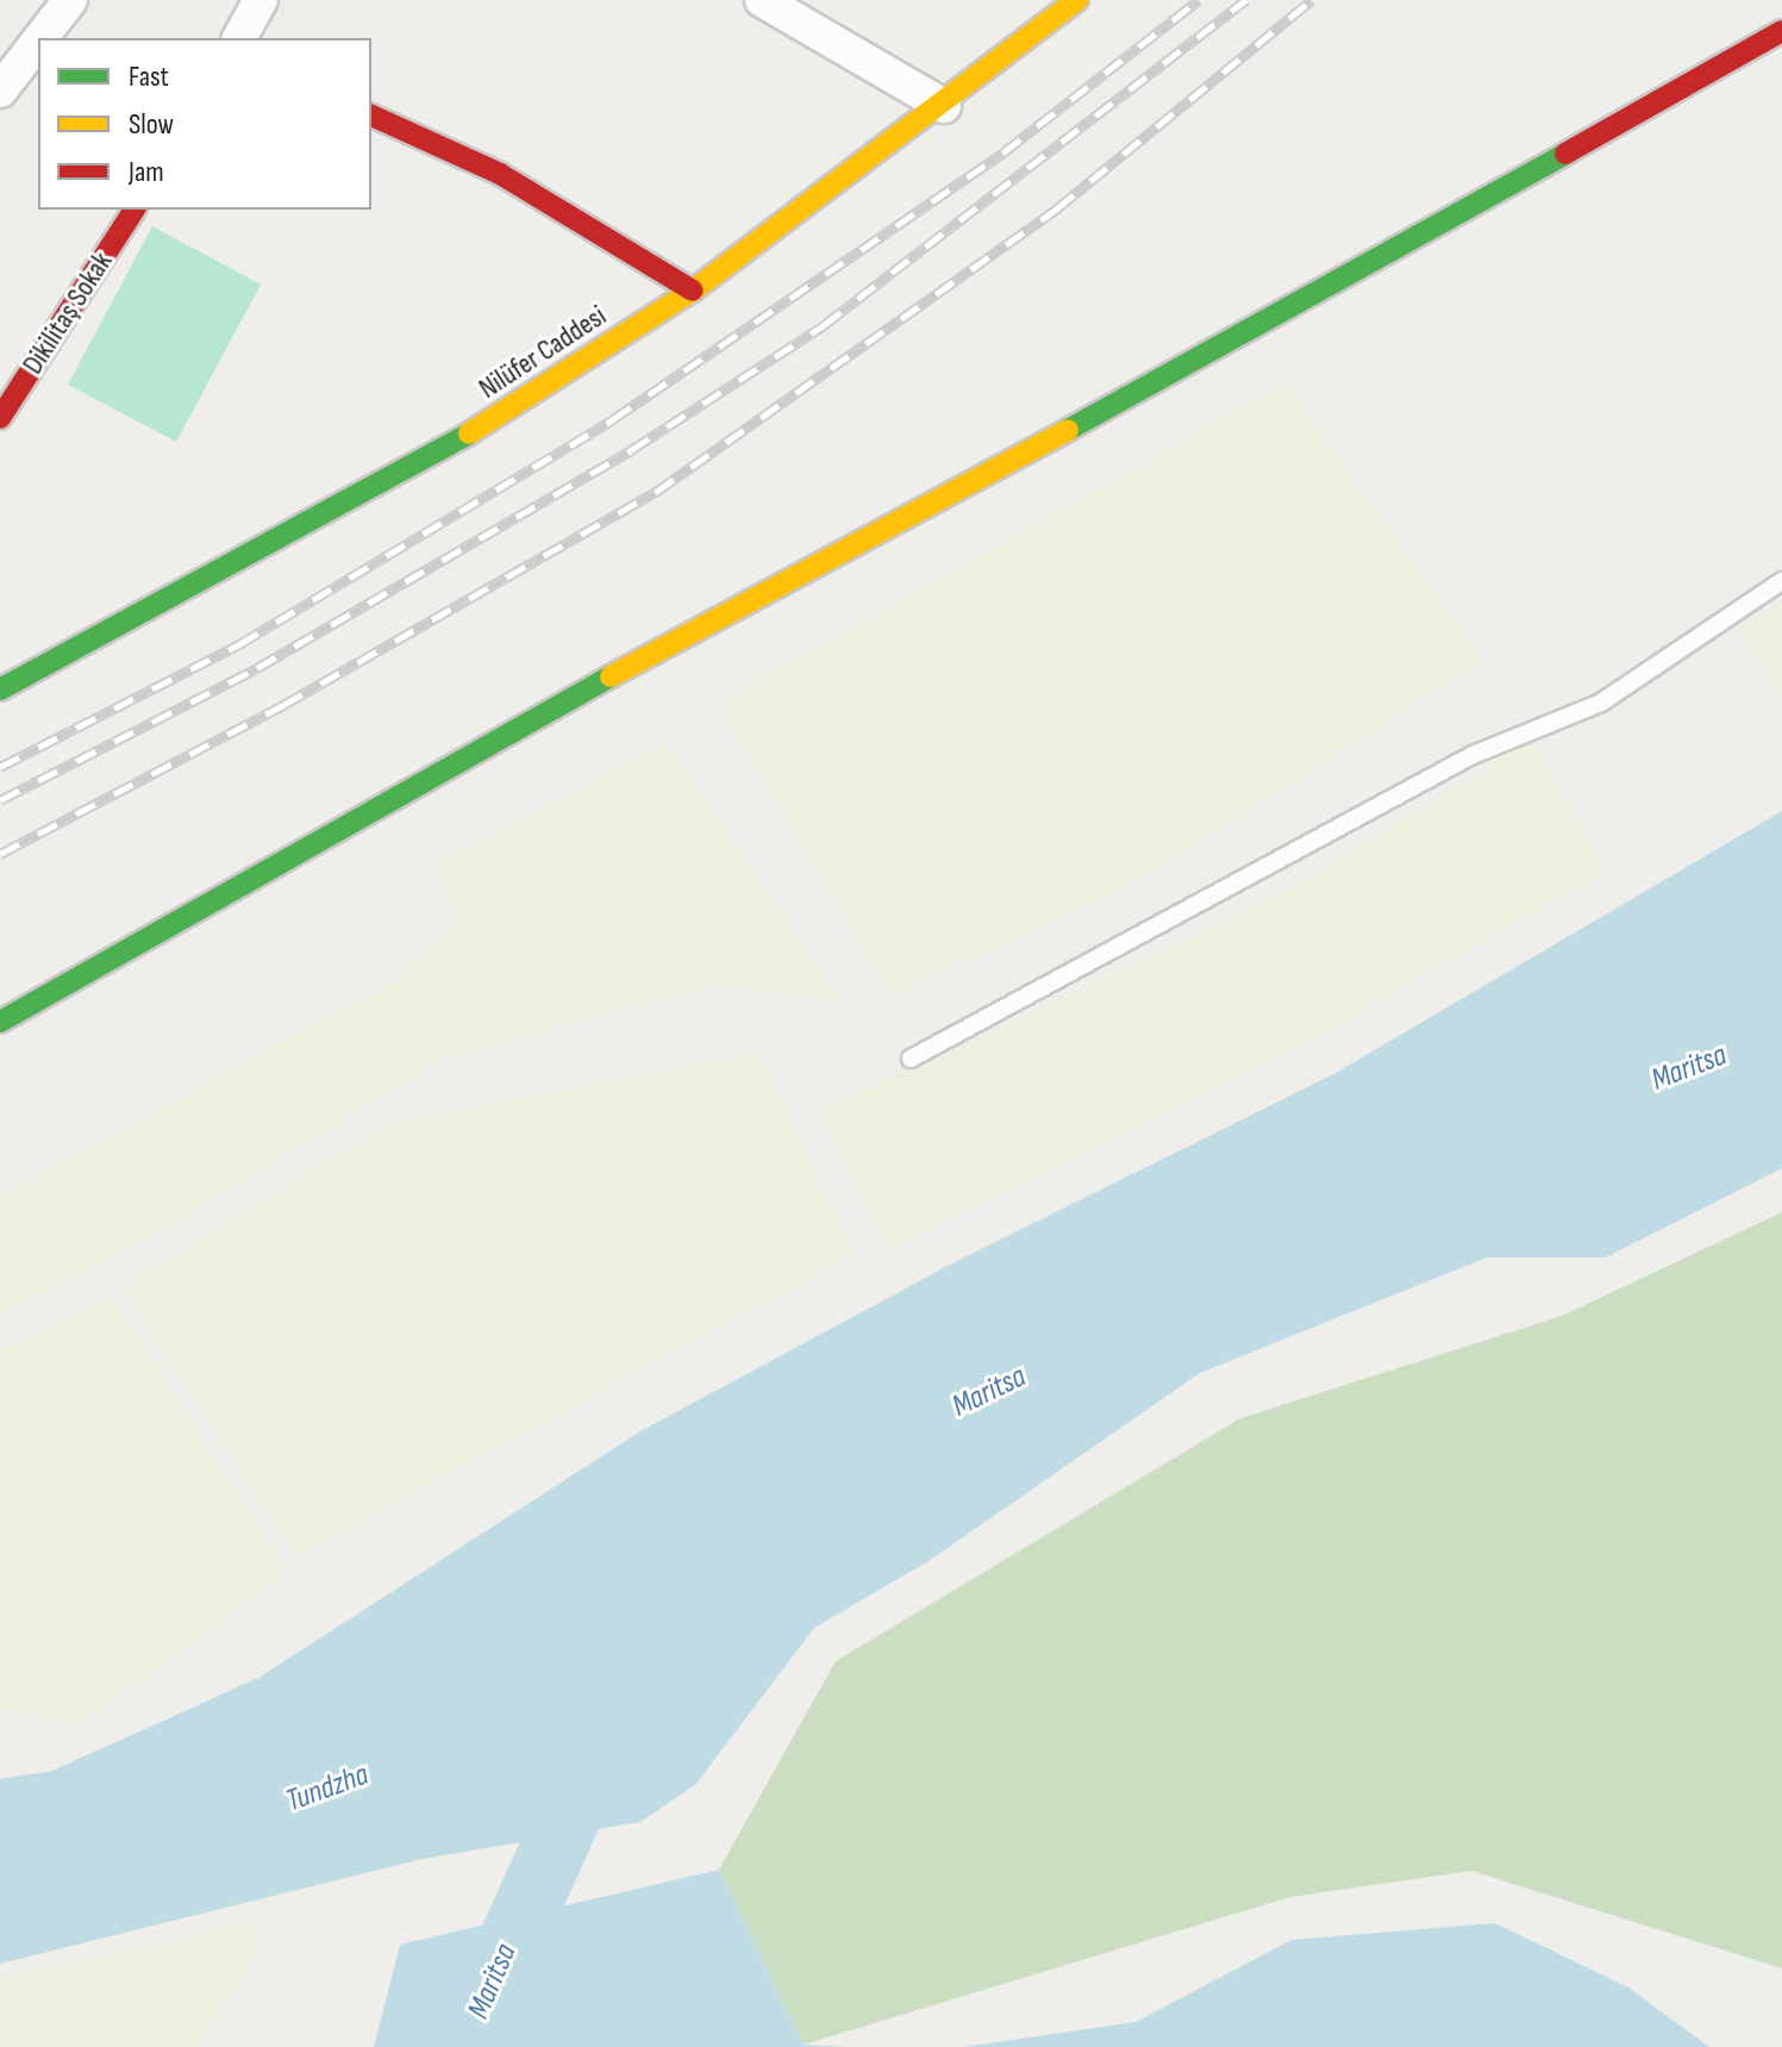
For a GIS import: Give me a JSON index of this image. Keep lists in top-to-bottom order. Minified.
{"streets":{"street":["Dikilitaş Sokak","Nilüfer Caddesi"]},"water":["Maritsa","Tundzha"],"legend":["Fast","Slow","Jam"]}
